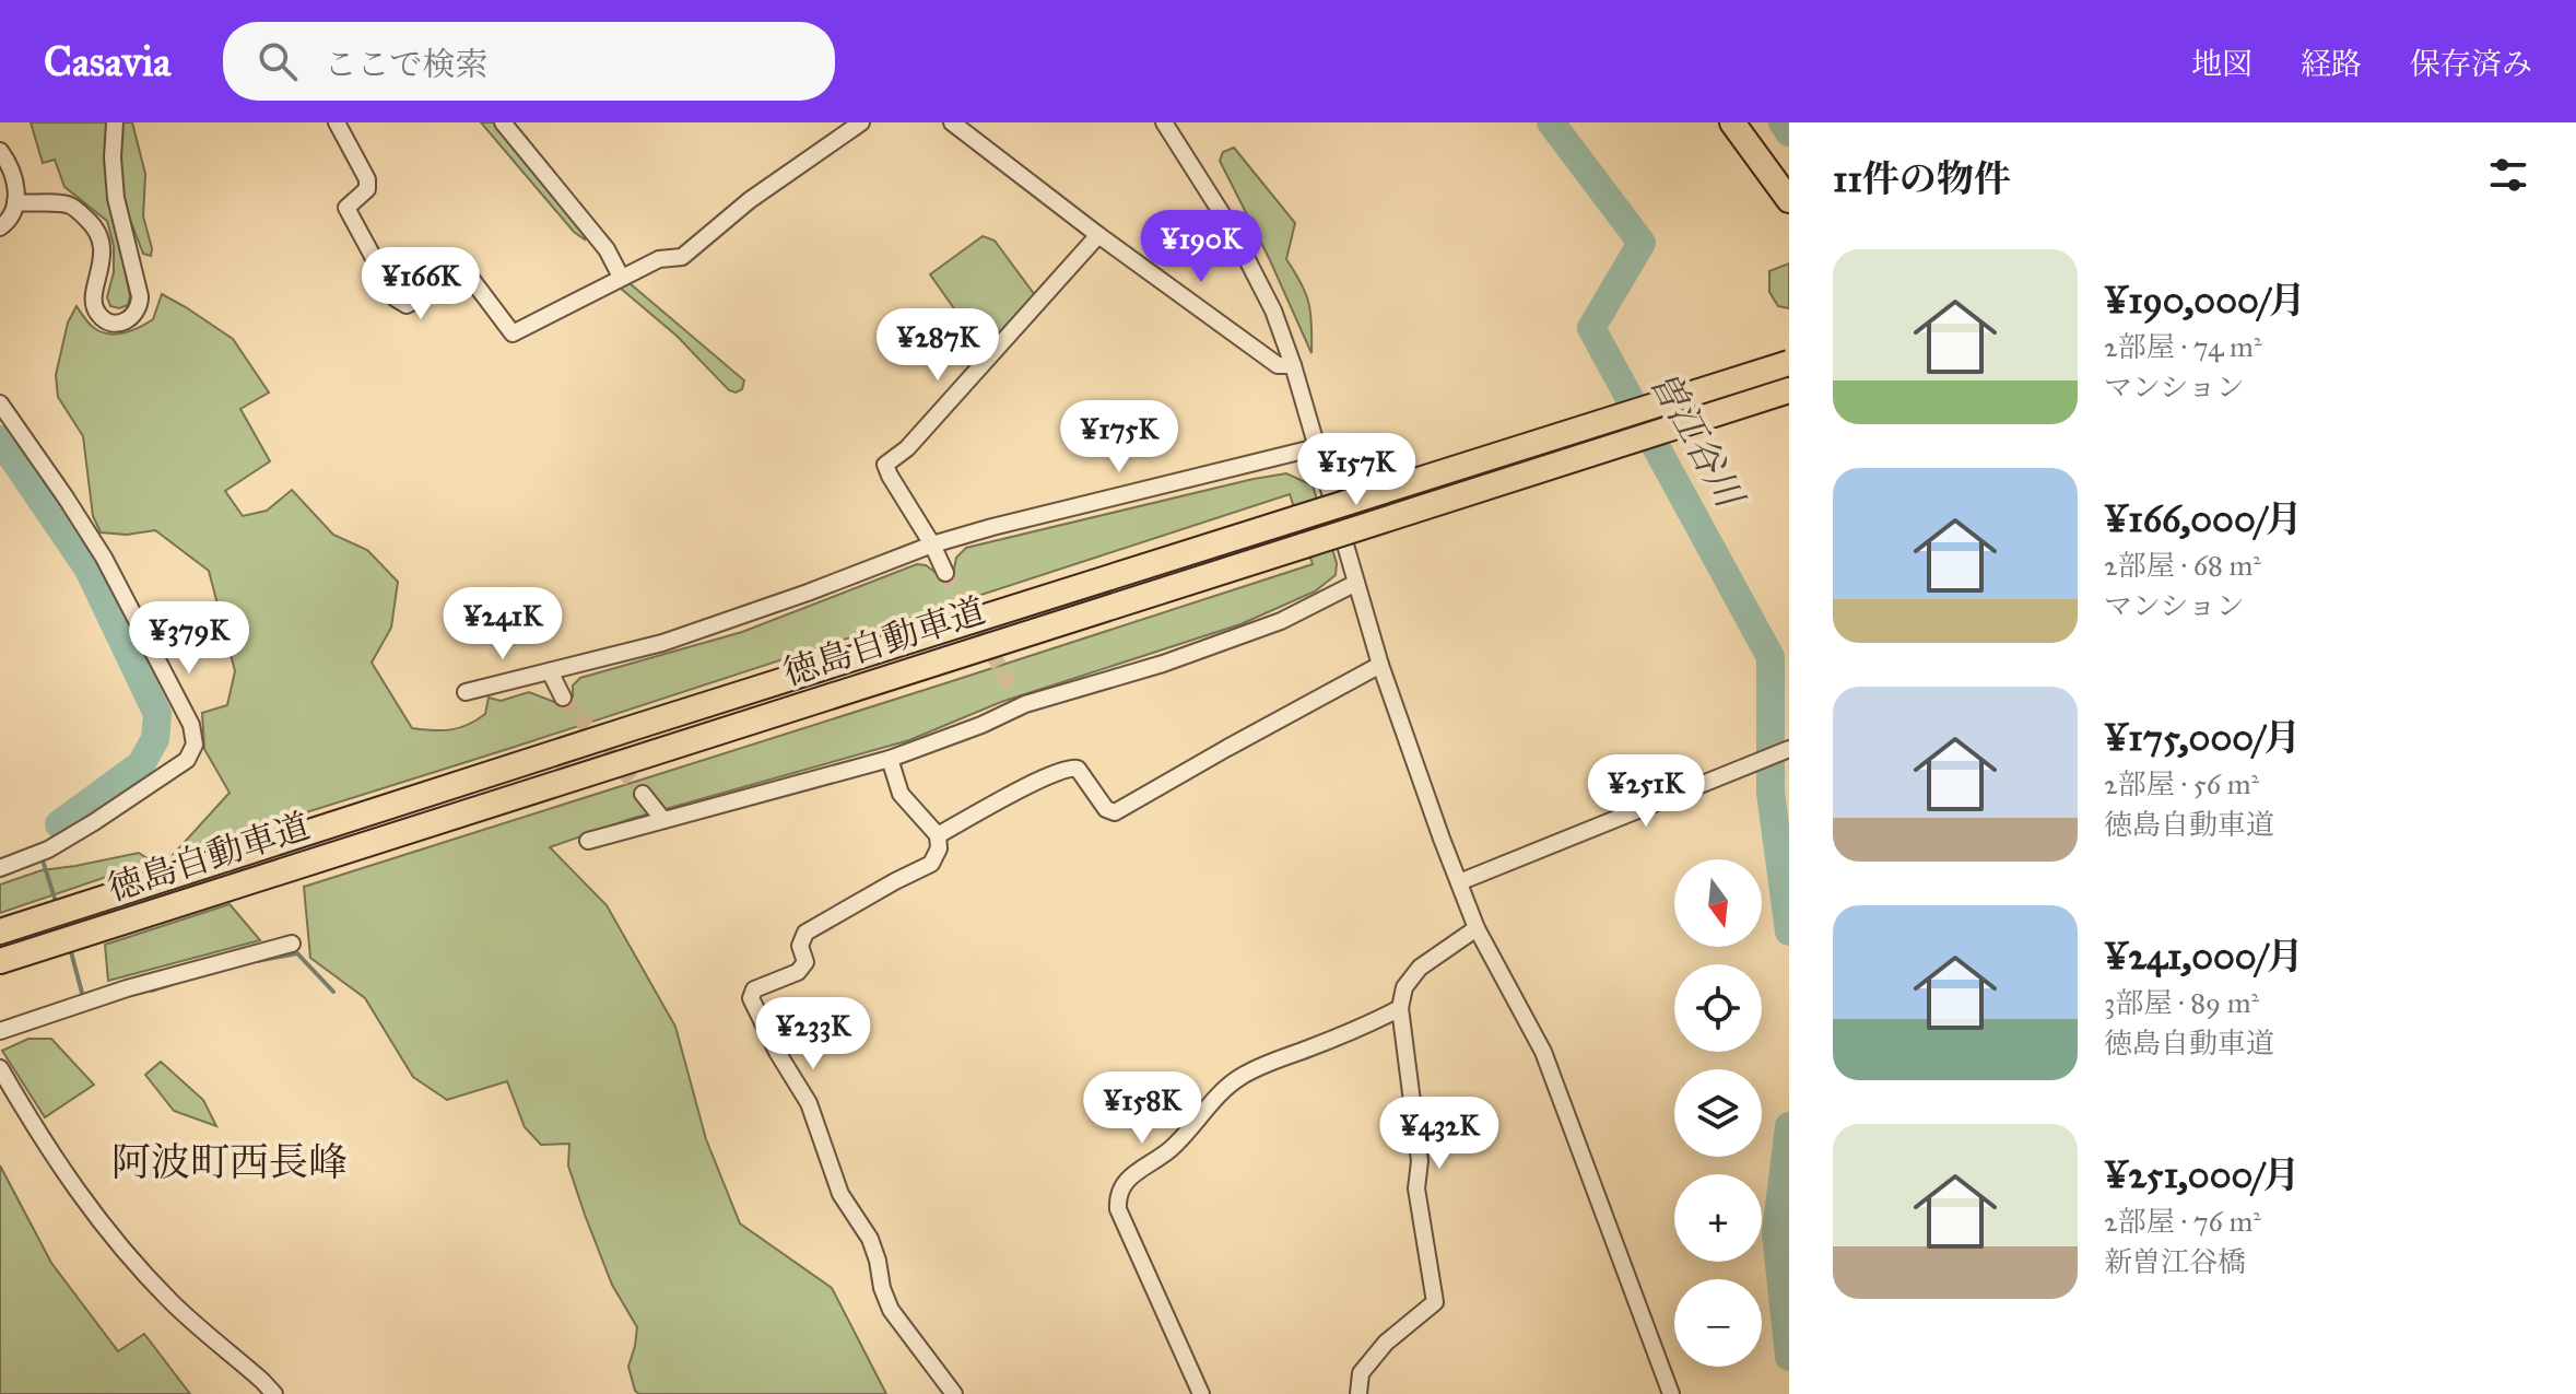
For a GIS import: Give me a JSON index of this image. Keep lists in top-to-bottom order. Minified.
{"streets":{"highway":["徳島自動車道"]},"districts":["阿波町西長峰"],"water":["曽江谷川"],"north":"bottom","page":{"header":"Casavia","search":"ここで検索","nav":["地図","経路","保存済み"],"heading":"11件の物件","price":["¥190K","¥166K","¥287K","¥175K","¥157K","¥241K","¥379K","¥251K","¥233K","¥158K","¥432K"],"list":[{"name":"¥190,000/月","note":"2部屋 · 74 m² · マンション"},{"name":"¥166,000/月","note":"2部屋 · 68 m² · マンション"},{"name":"¥175,000/月","note":"2部屋 · 56 m² · 徳島自動車道"},{"name":"¥241,000/月","note":"3部屋 · 89 m² · 徳島自動車道"},{"name":"¥251,000/月","note":"2部屋 · 76 m² · 新曽江谷橋"}],"map_buttons":["+","−"]}}
